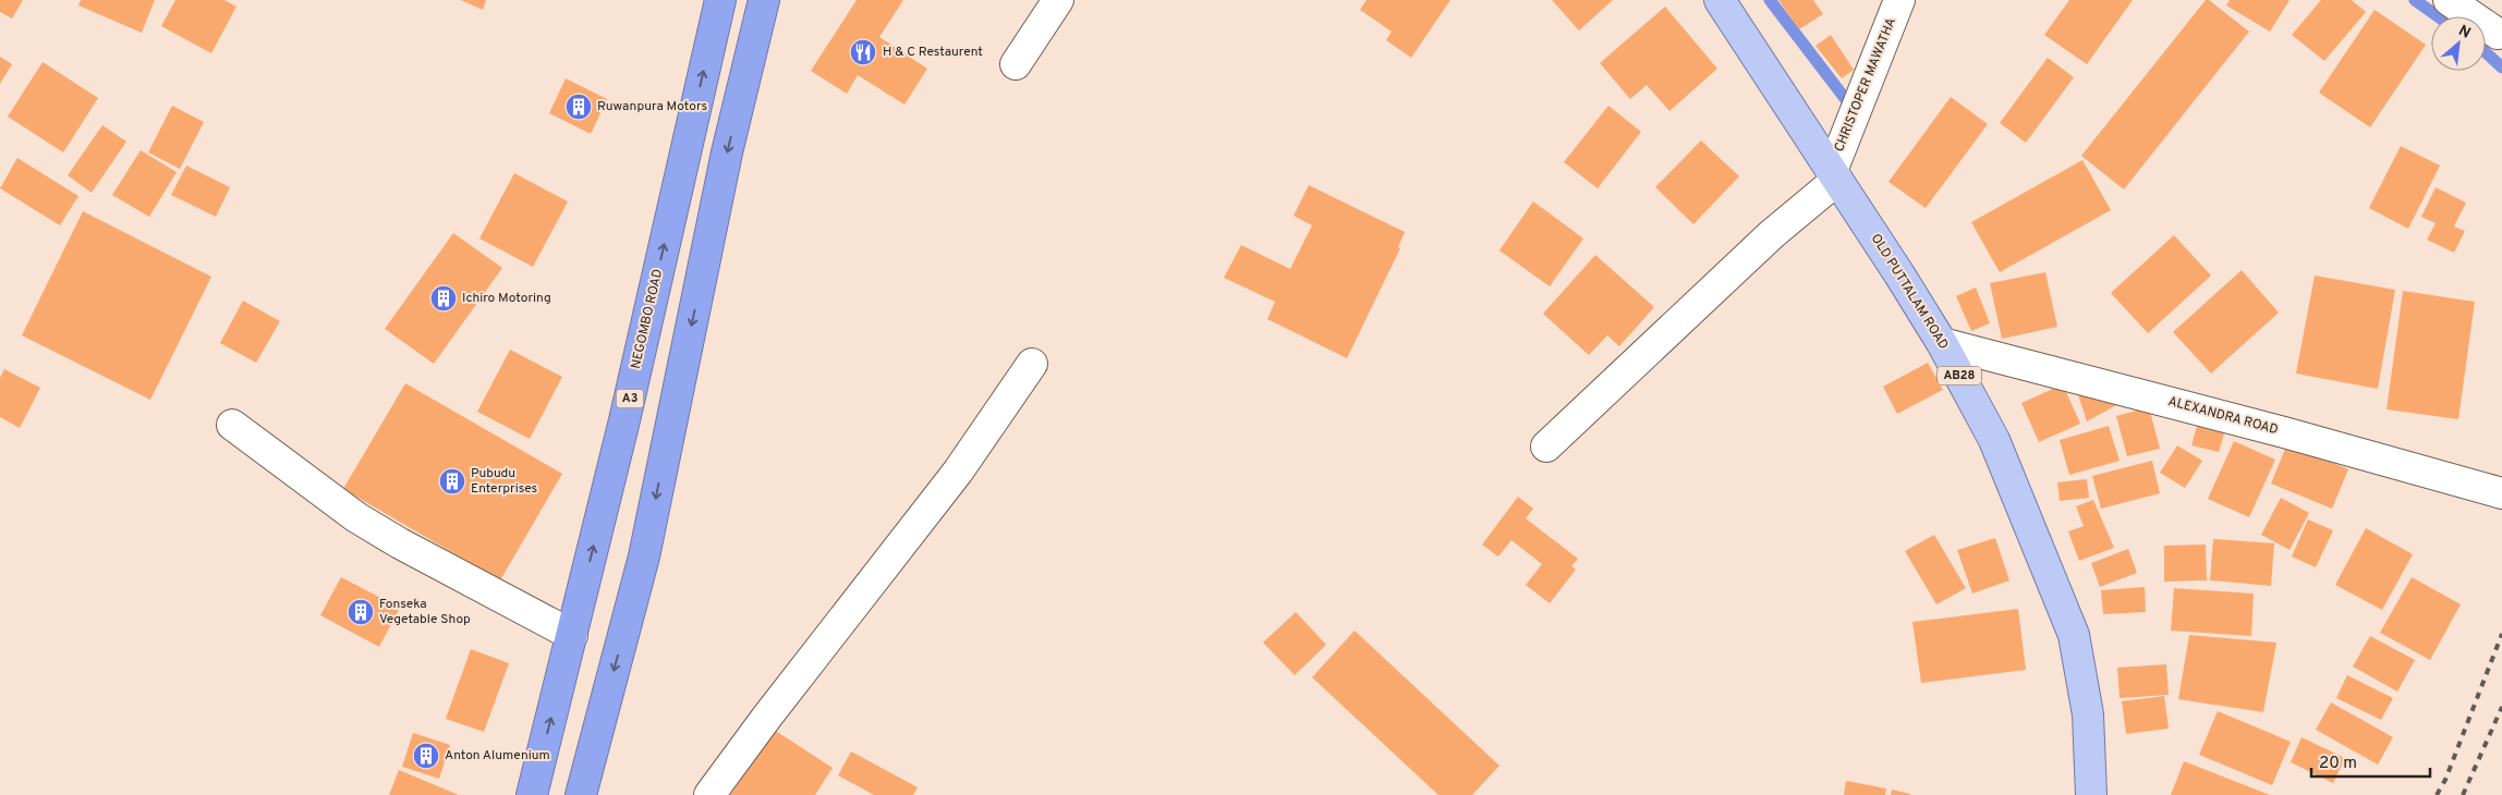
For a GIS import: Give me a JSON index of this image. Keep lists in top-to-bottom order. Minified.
{"streets":{"highway":["NEGOMBO ROAD","A3"],"main road":["OLD PUTTALAM ROAD","AB28"],"street":["CHRISTOPER MAWATHA","ALEXANDRA ROAD"]},"crossings":[["CHRISTOPER MAWATHA","OLD PUTTALAM ROAD"],["OLD PUTTALAM ROAD","ALEXANDRA ROAD"]],"places":{"restaurant":["H & C Restaurent"],"building":["Ruwanpura Motors","Ichiro Motoring","Pubudu Enterprises","Fonseka Vegetable Shop","Anton Alumenium"]},"scale_bar":"20 m","north":"top right"}
